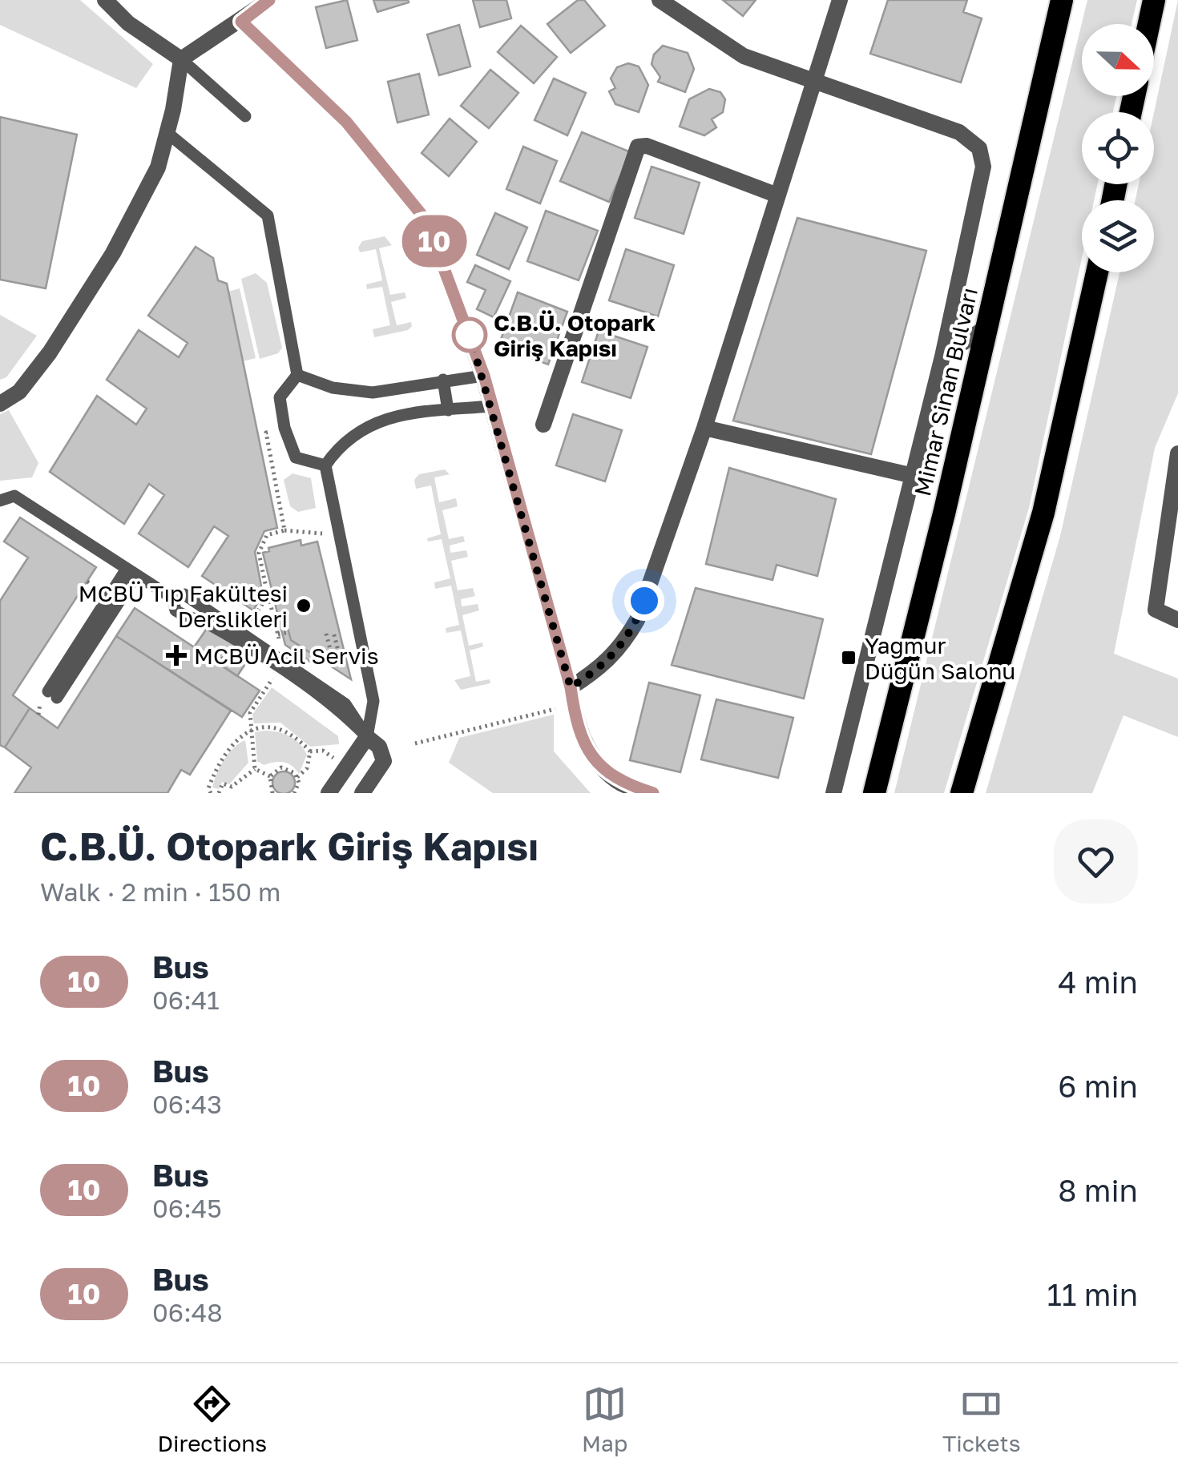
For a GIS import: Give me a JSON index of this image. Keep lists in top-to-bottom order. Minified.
{"streets":{"highway":["Mimar Sinan Bulvarı"]},"places":{"other":["C.B.Ü. Otopark Giriş Kapısı","MCBÜ Tıp Fakültesi Derslikleri"],"health":["MCBÜ Acil Servis"],"transit":["Yağmur Düğün Salonu"]},"lines":["bus line 10"],"north":"right","page":{"on_map":"10","heading":["C.B.Ü. Otopark Giriş Kapısı","Walk · 2 min · 150 m"],"list":[{"mark":"10","name":"Bus","note":"06:41","value":"4 min"},{"mark":"10","name":"Bus","note":"06:43","value":"6 min"},{"mark":"10","name":"Bus","note":"06:45","value":"8 min"},{"mark":"10","name":"Bus","note":"06:48","value":"11 min"}],"tabs":["Directions","Map","Tickets"]}}
